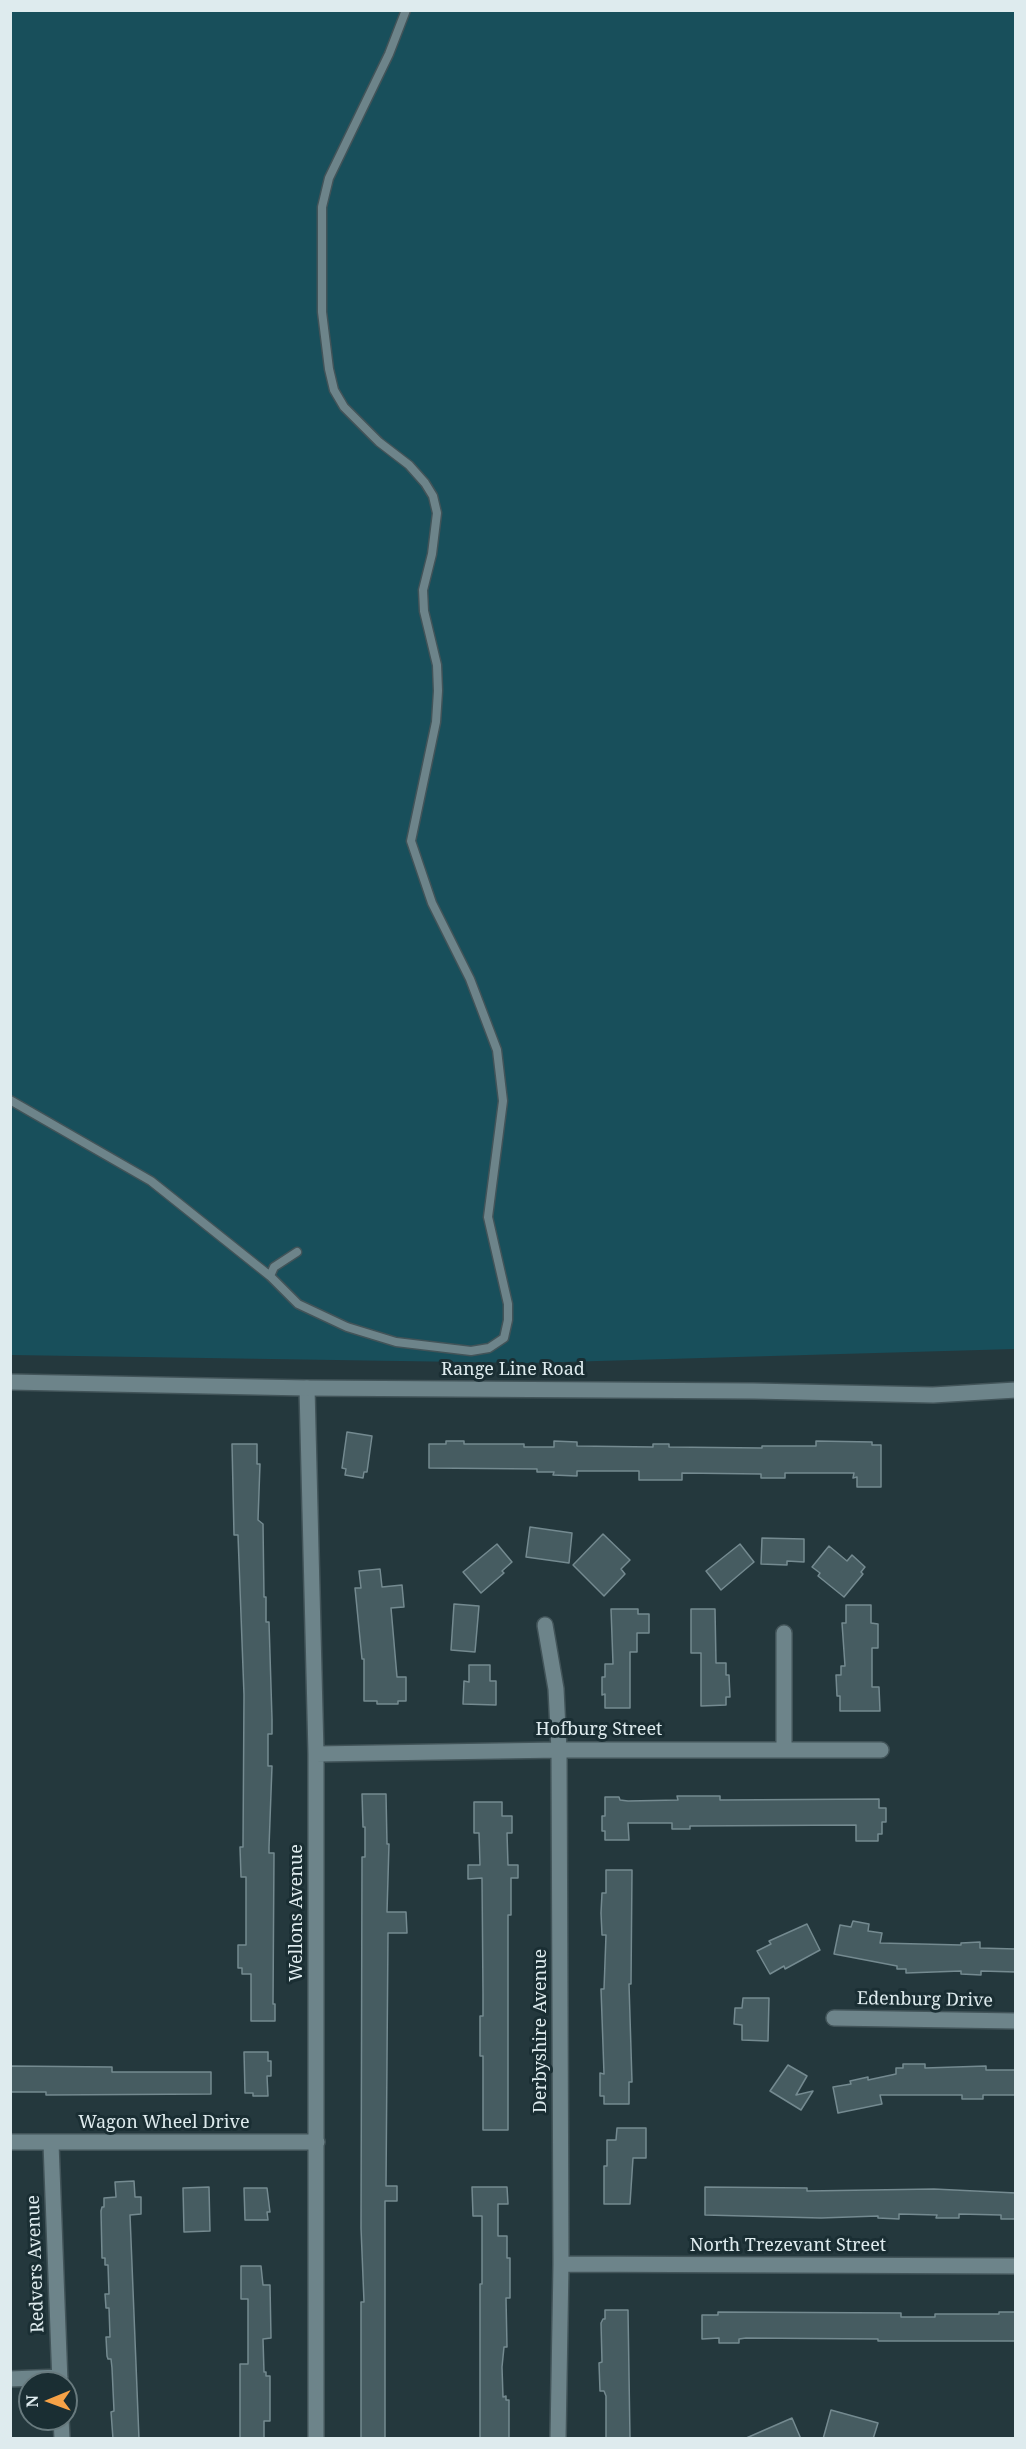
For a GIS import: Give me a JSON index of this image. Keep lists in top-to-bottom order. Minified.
{"streets":{"street":["Range Line Road","Hofburg Street","Wellons Avenue","Edenburg Drive","Derbyshire Avenue","Wagon Wheel Drive","North Trezevant Street","Redvers Avenue"]},"crossings":[["Range Line Road","Wellons Avenue"],["Hofburg Street","Wellons Avenue"],["Hofburg Street","Derbyshire Avenue"],["Wellons Avenue","Wagon Wheel Drive"],["Derbyshire Avenue","North Trezevant Street"],["Wagon Wheel Drive","Redvers Avenue"]],"north":"left"}
